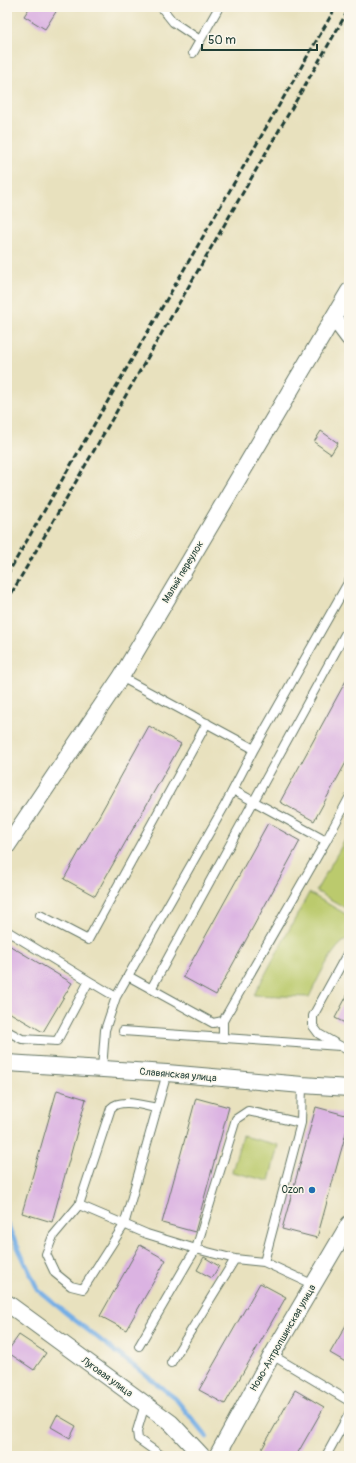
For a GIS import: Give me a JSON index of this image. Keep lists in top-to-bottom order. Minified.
{"streets":{"street":["Малый переулок","Славянская улица","Ново-Антропшинская улица","Луговая улица"]},"places":["Ozon"],"scale_bar":"50 m"}
